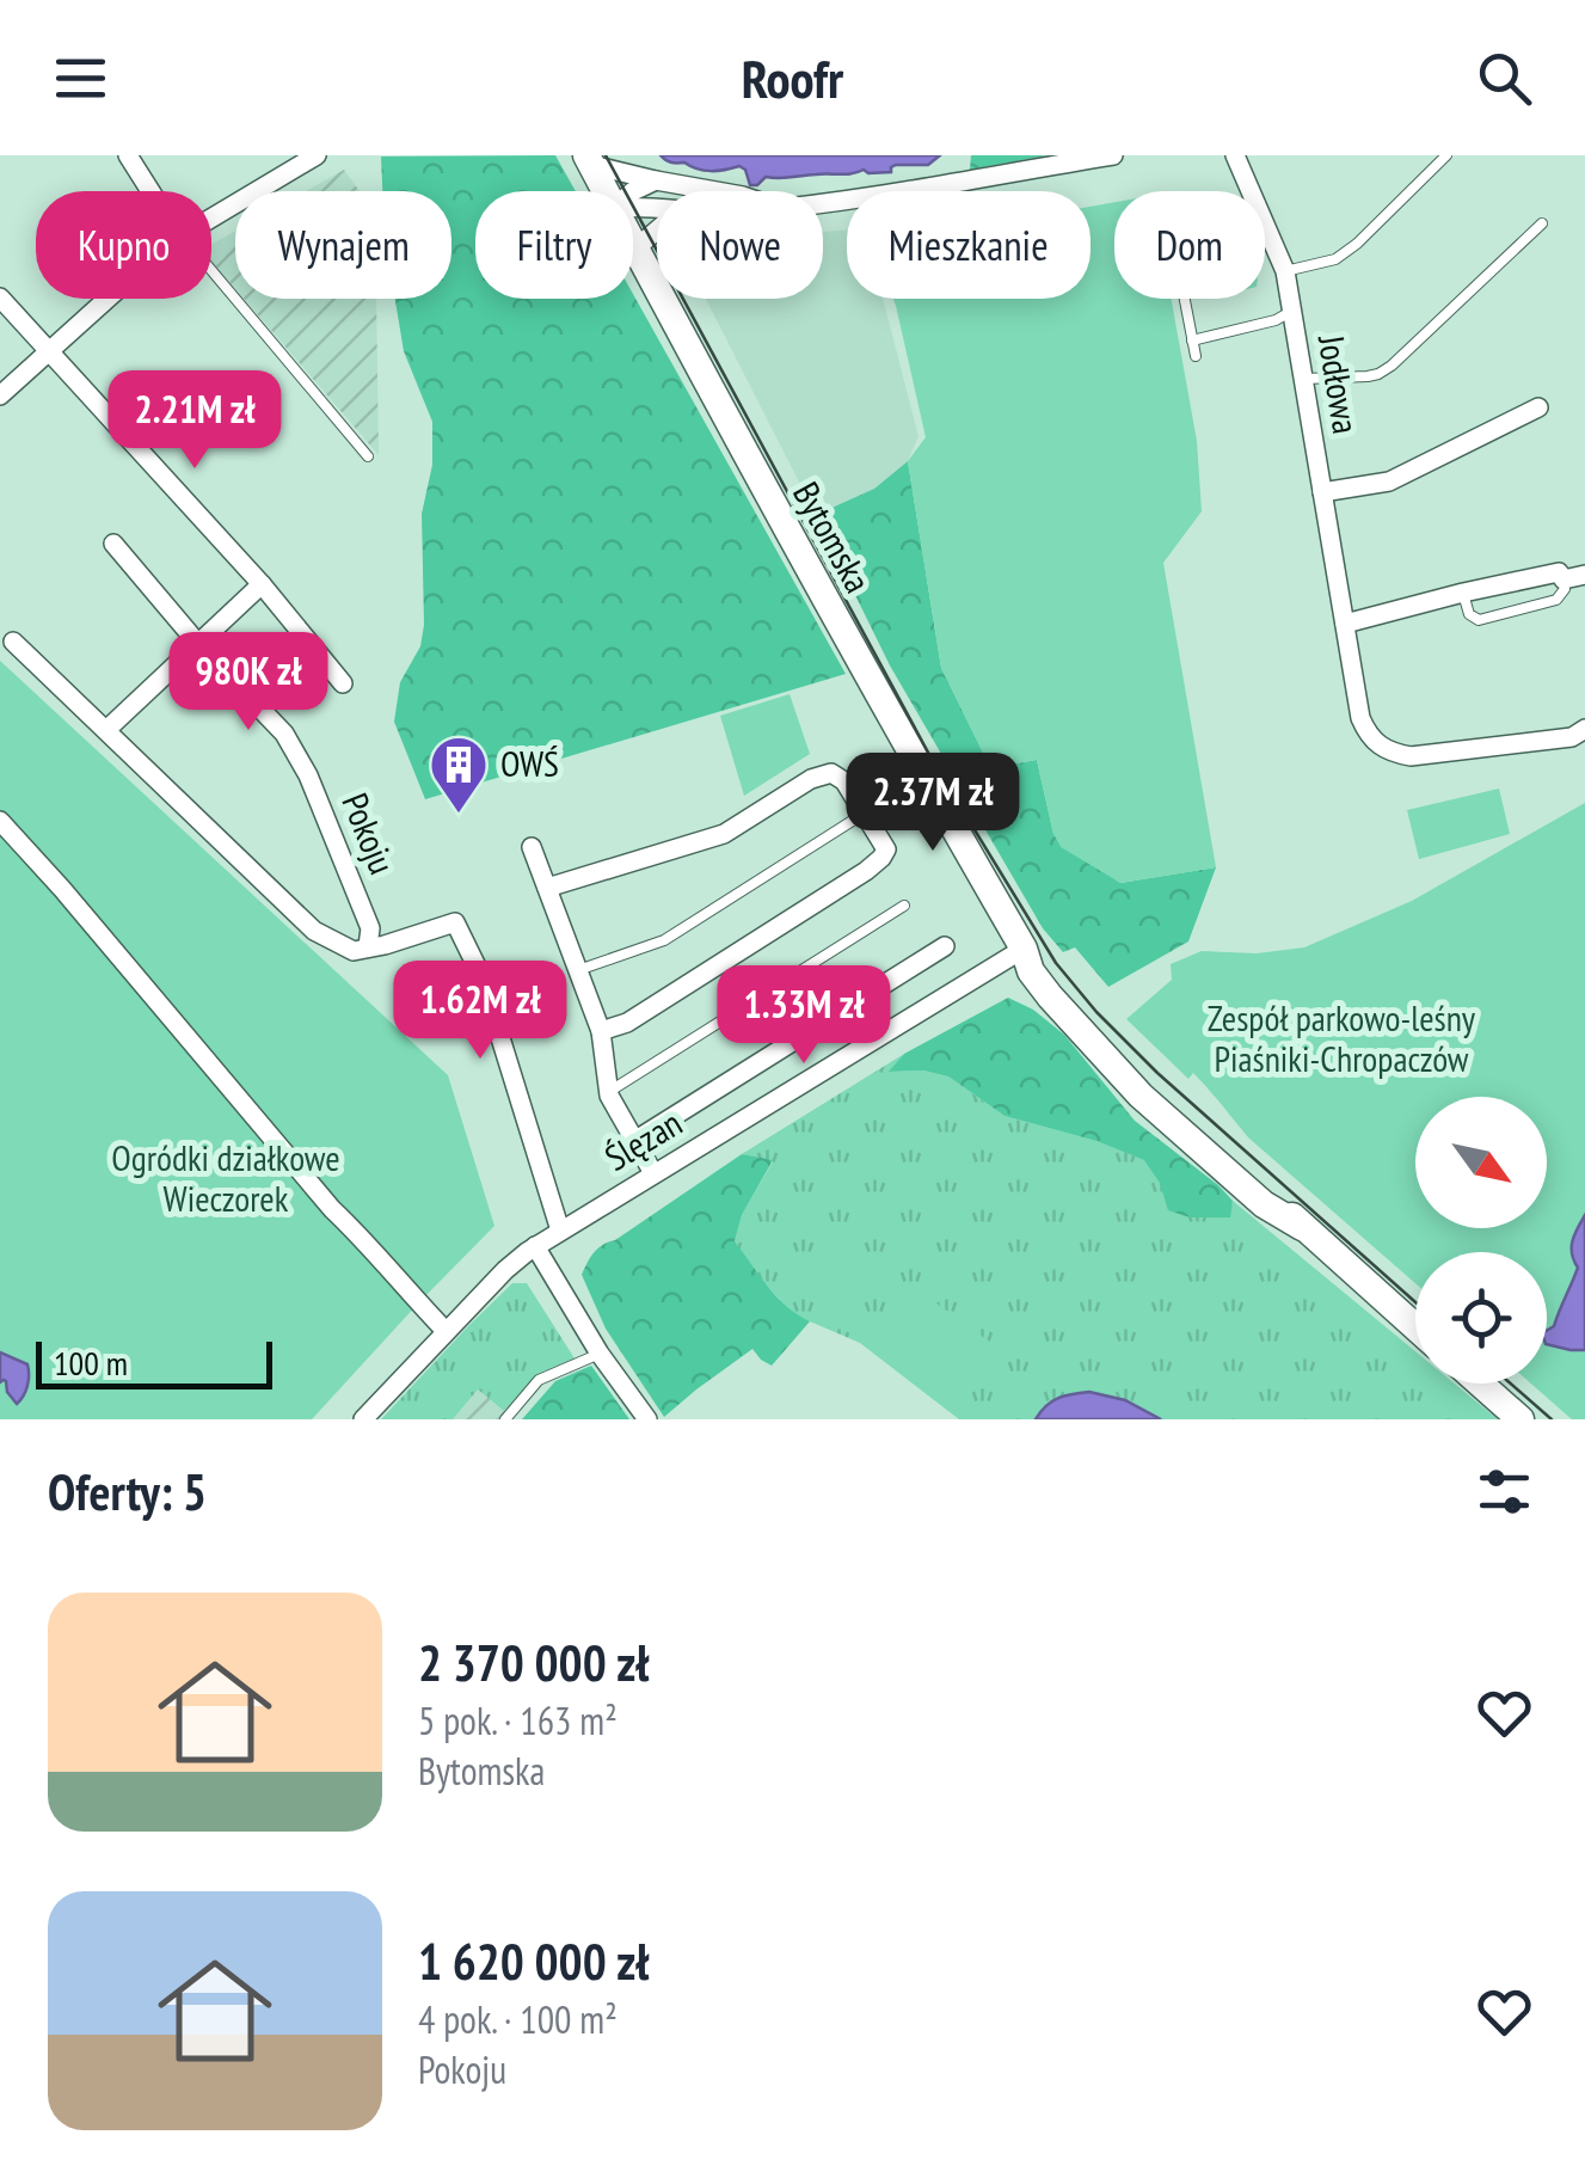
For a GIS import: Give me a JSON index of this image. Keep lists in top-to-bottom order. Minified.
{"streets":{"main road":["Bytomska"],"street":["Jodłowa","Pokoju","Ślęzan"]},"crossings":[["Bytomska","Ślęzan"]],"parks":["Zespół parkowo-leśny Piaśniki-Chropaczów","Ogródki działkowe Wieczorek"],"places":{"building":["OWŚ"]},"scale_bar":"100 m","north":"bottom right","page":{"header":"Roofr","chip":["Kupno","Wynajem","Filtry","Nowe","Mieszkanie","Dom"],"price":["2.21M zł","980K zł","2.37M zł","1.62M zł","1.33M zł"],"scale":"100 m","heading":"Oferty: 5","list":[{"name":"2 370 000 zł","note":"5 pok. · 163 m² · Bytomska"},{"name":"1 620 000 zł","note":"4 pok. · 100 m² · Pokoju"}]}}
